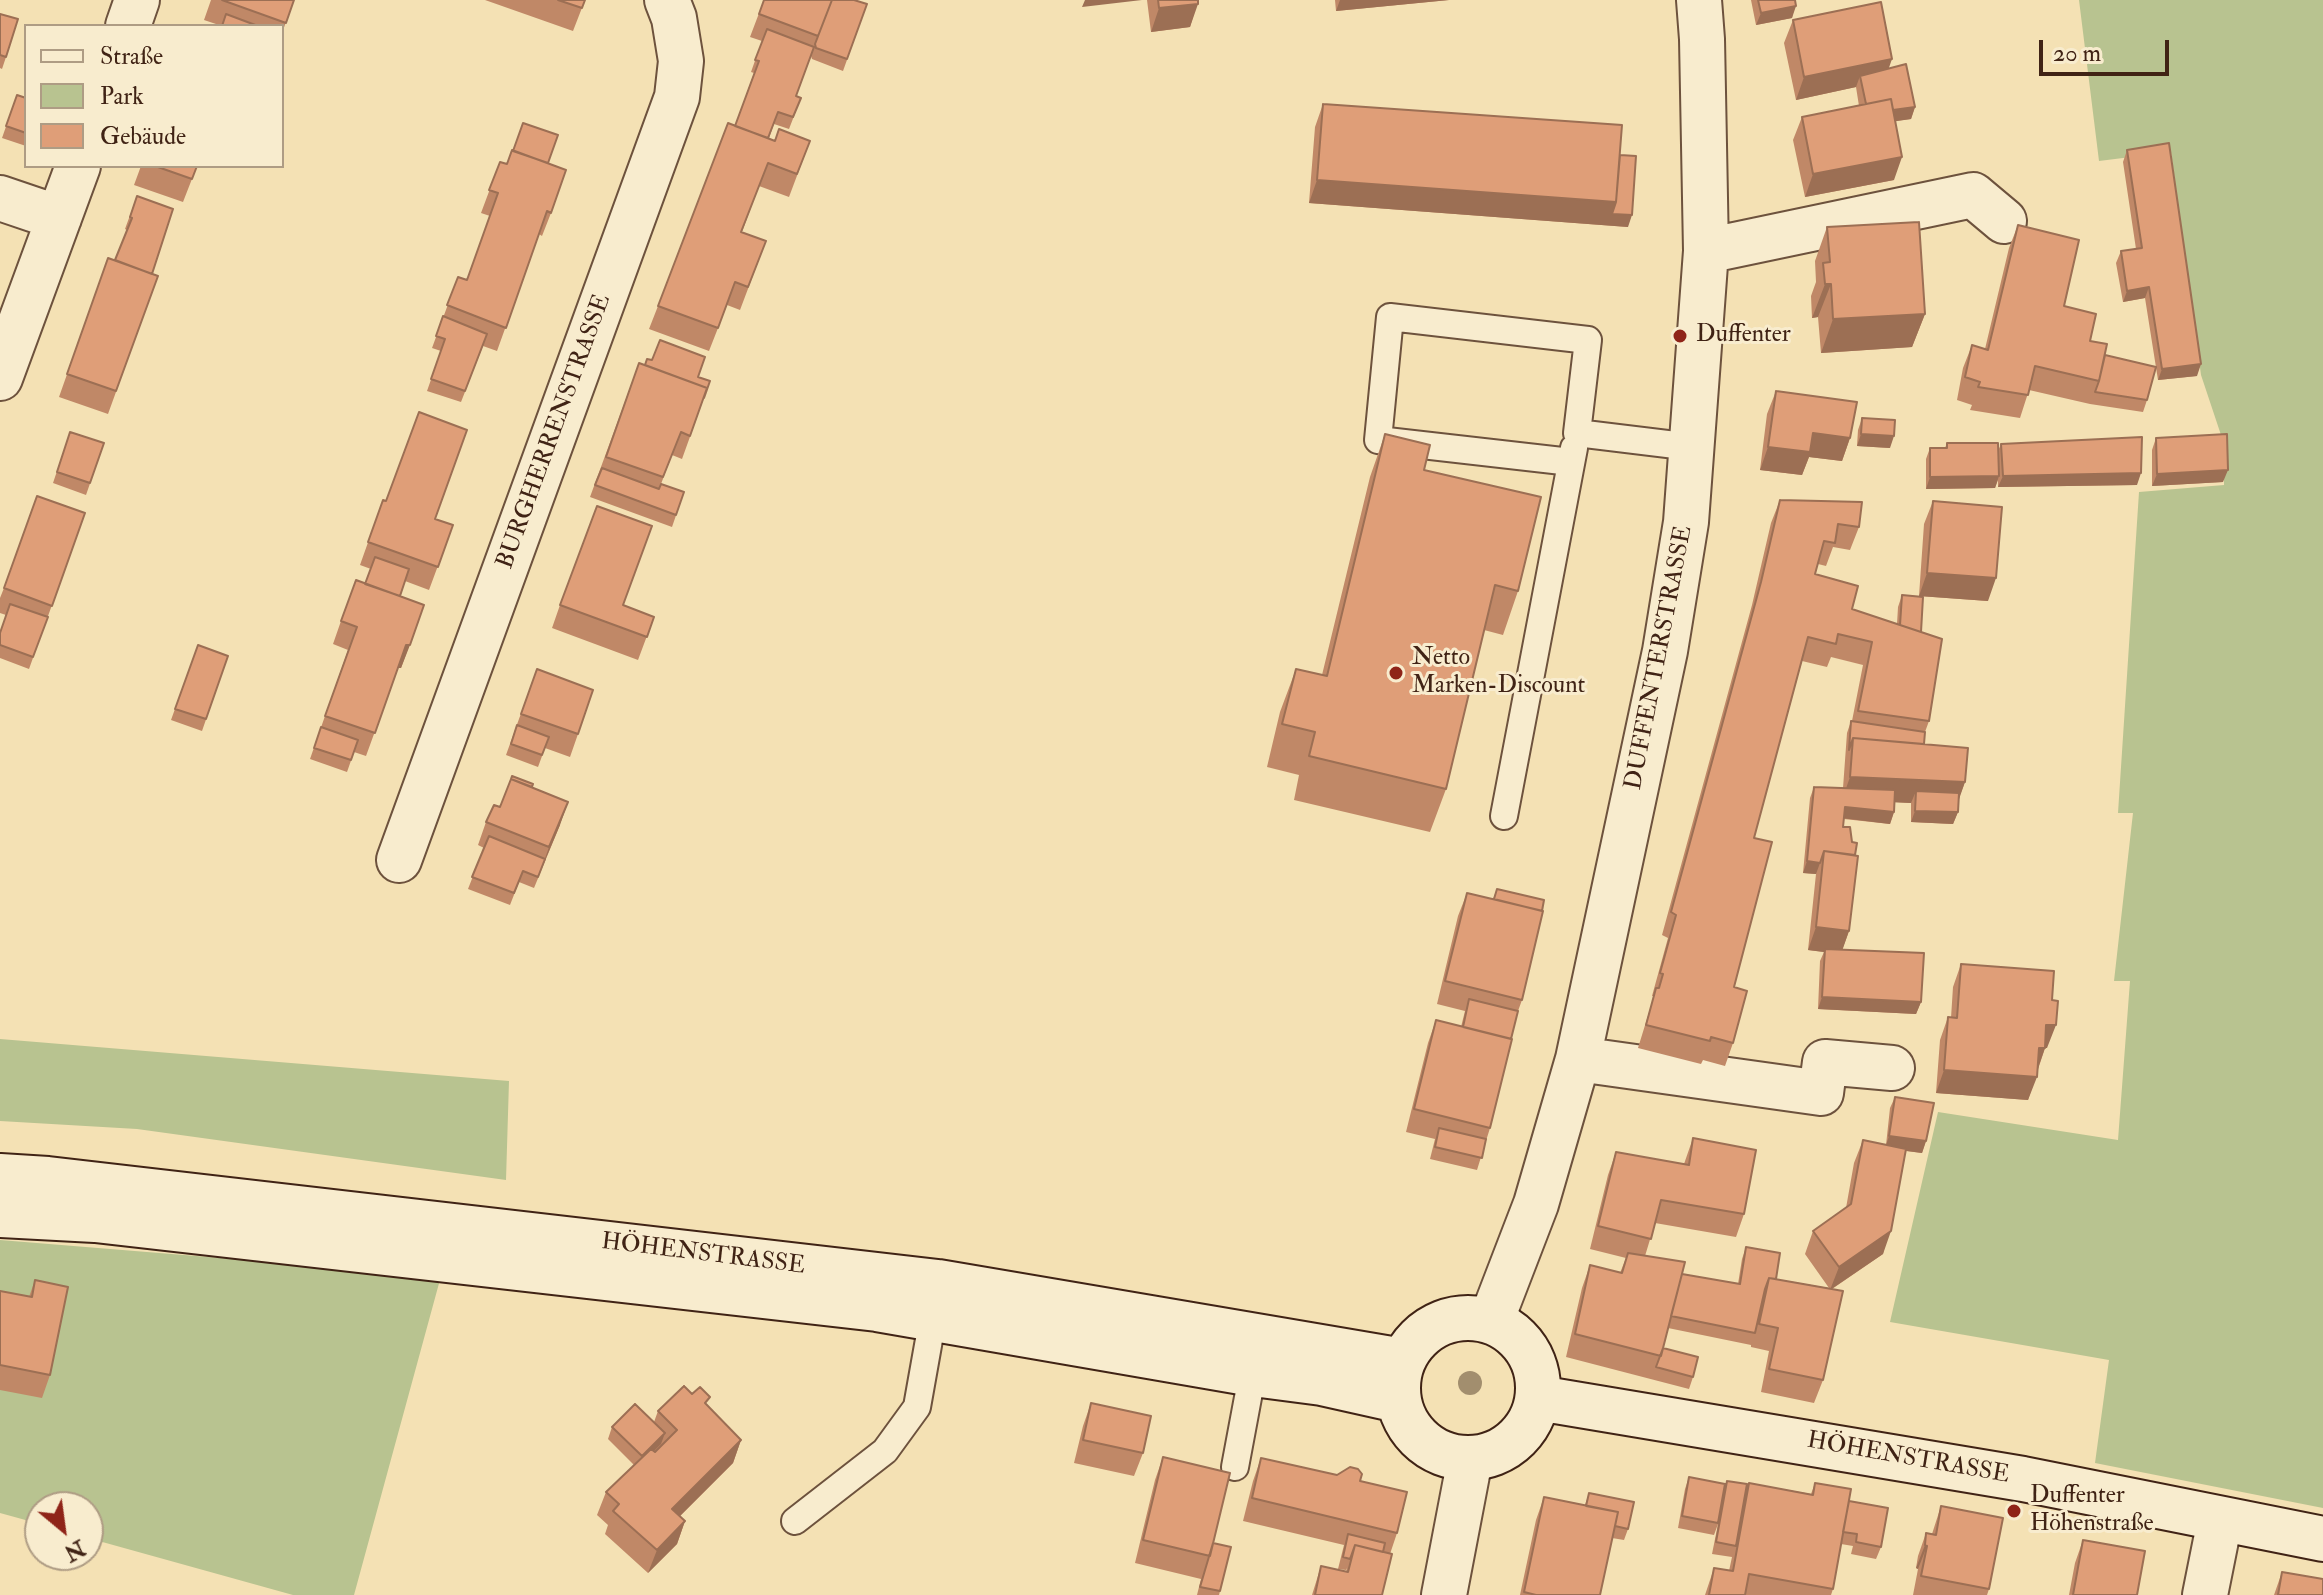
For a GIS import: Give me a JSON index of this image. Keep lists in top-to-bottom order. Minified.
{"streets":{"street":["BURGHERRENSTRASSE","DUFFENTERSTRASSE","HÖHENSTRASSE"]},"crossings":[["DUFFENTERSTRASSE","HÖHENSTRASSE"]],"places":["Duffenter","Netto Marken-Discount","Duffenter Höhenstraße"],"legend":["Straße","Park","Gebäude"],"scale_bar":"20 m","north":"bottom right"}
